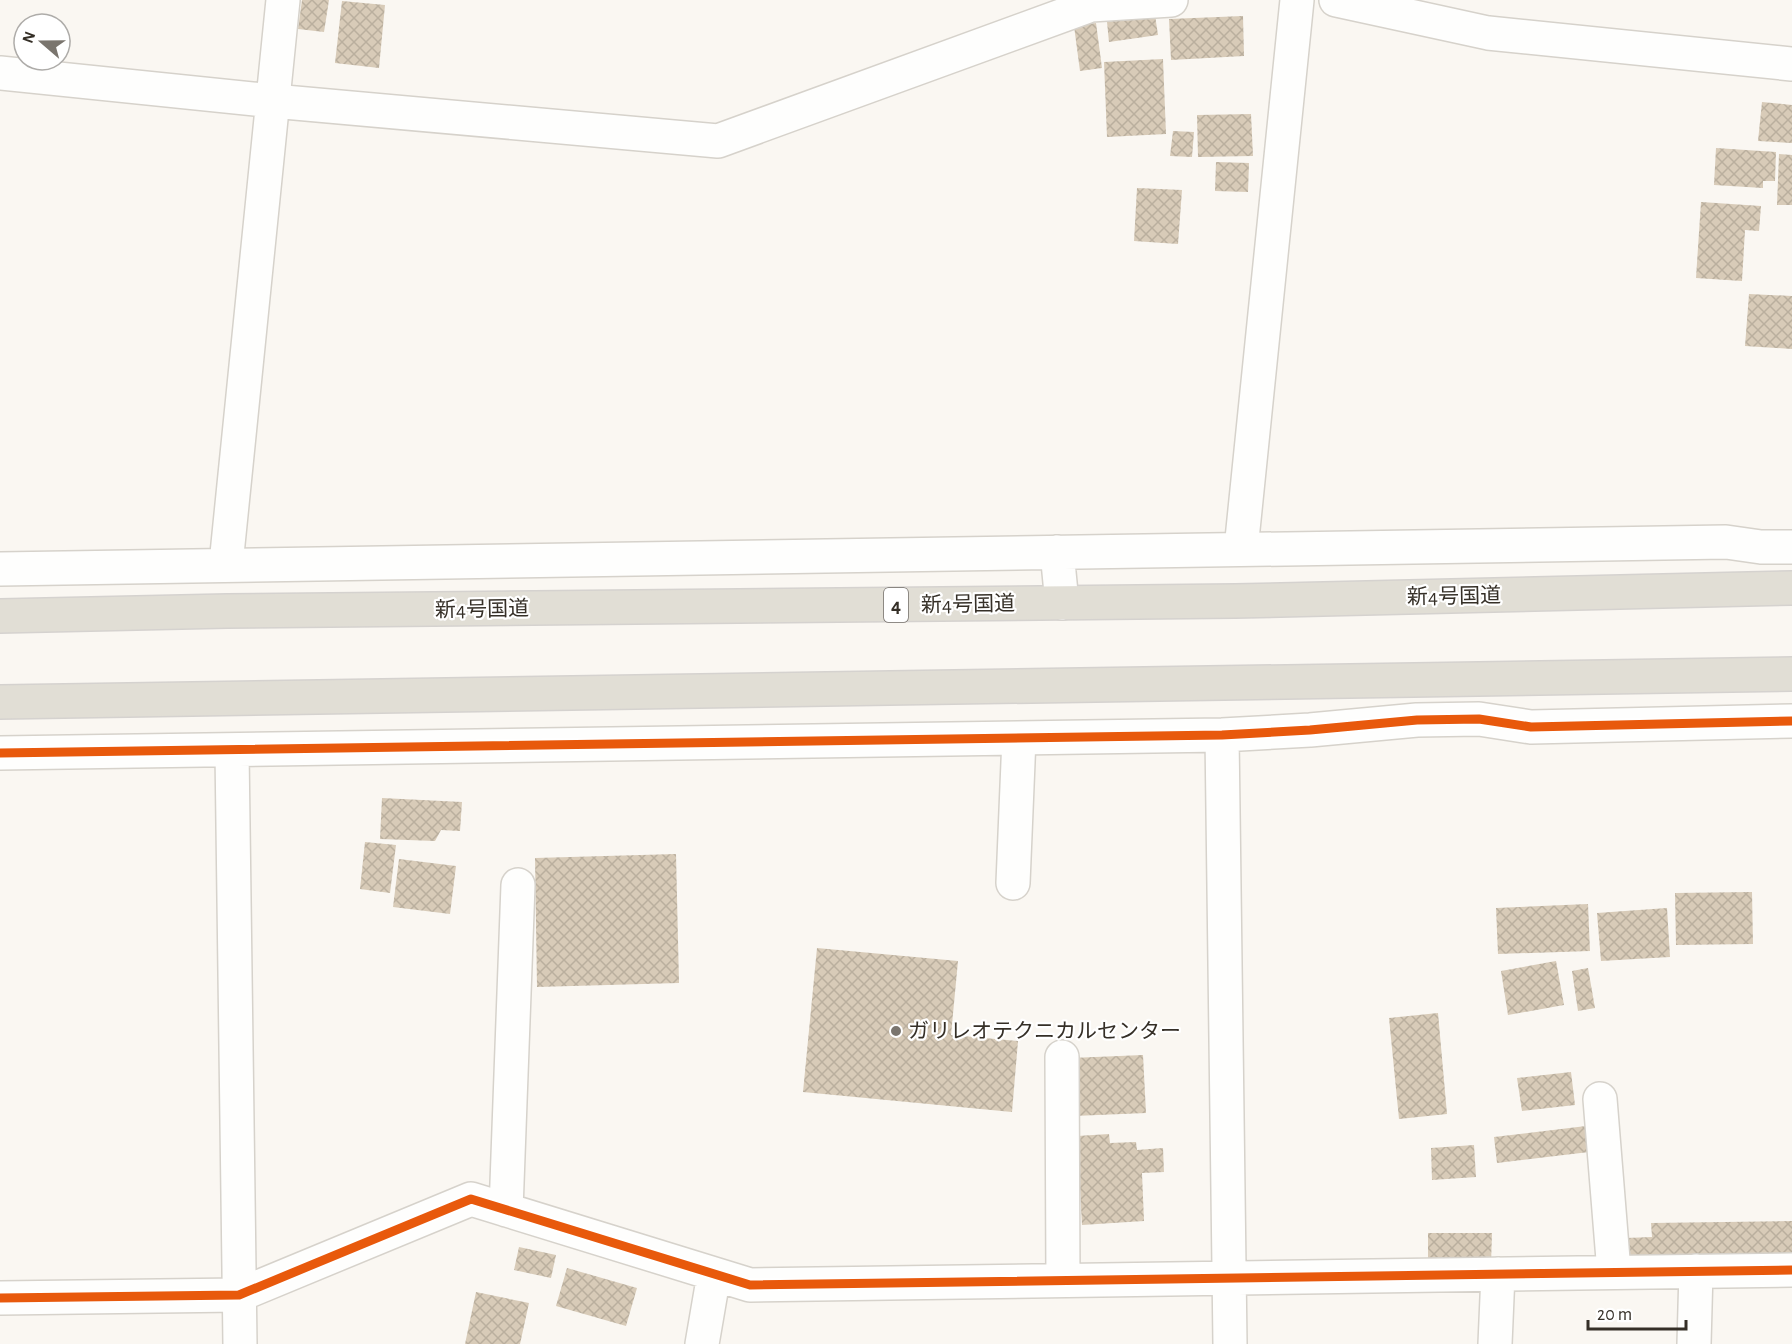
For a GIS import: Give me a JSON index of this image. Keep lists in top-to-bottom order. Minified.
{"streets":{"highway":["新4号国道","4"]},"places":["ガリレオテクニカルセンター"],"scale_bar":"20 m","north":"left"}
